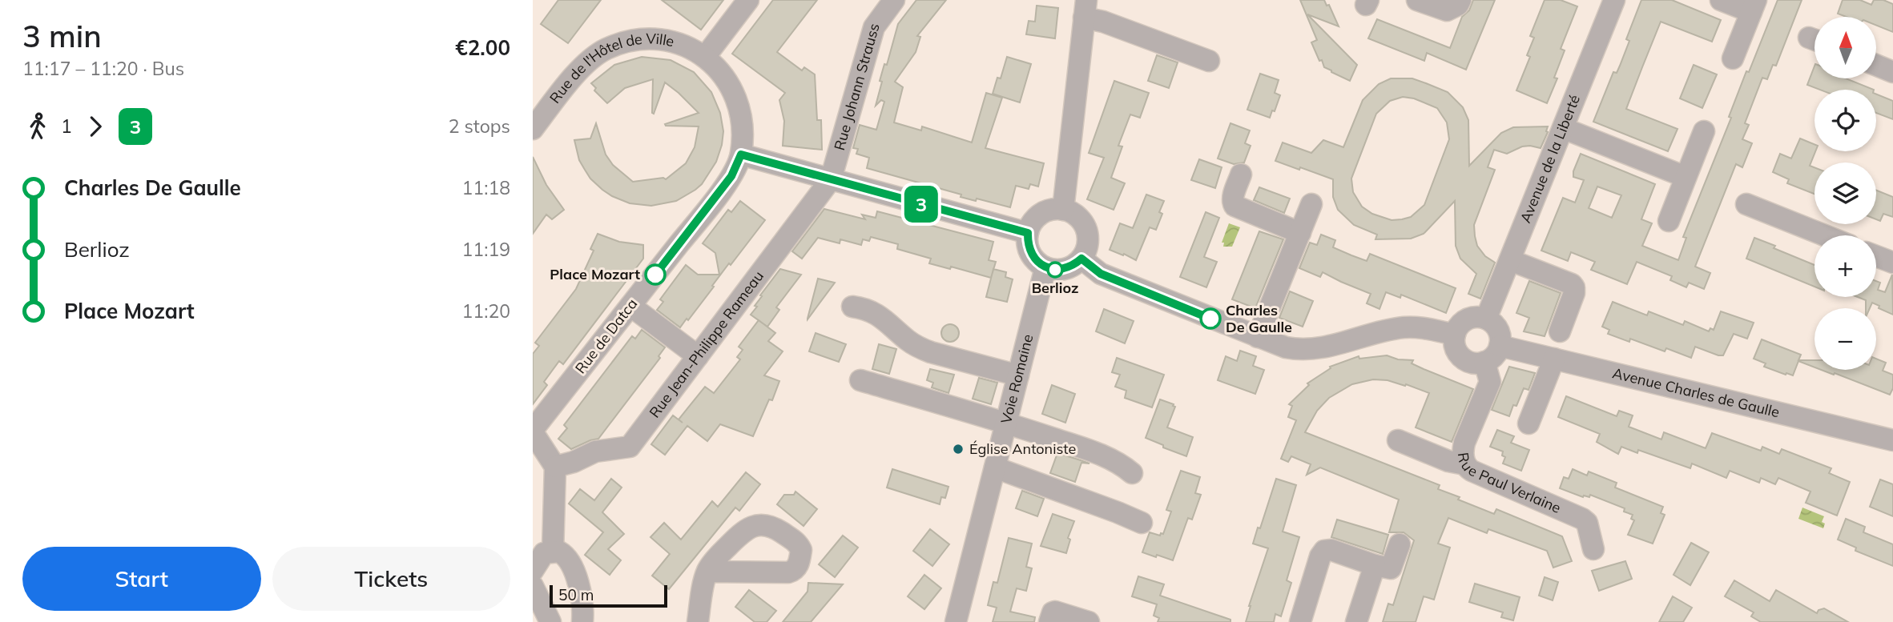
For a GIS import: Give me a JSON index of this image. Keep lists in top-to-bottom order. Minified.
{"streets":{"street":["Rue de l'Hôtel de Ville","Rue Johann Strauss","Avenue de la Liberté","Rue de Datca","Rue Jean-Philippe Rameau","Voie Romaine","Avenue Charles de Gaulle","Rue Paul Verlaine"]},"crossings":[["Rue de l'Hôtel de Ville","Rue de Datca"],["Rue Johann Strauss","Rue Jean-Philippe Rameau"],["Avenue de la Liberté","Avenue Charles de Gaulle"],["Avenue de la Liberté","Rue Paul Verlaine"],["Avenue Charles de Gaulle","Rue Paul Verlaine"]],"places":["Berlioz","Place Mozart","Charles De Gaulle","Église Antoniste"],"lines":["bus line 3"],"scale_bar":"50 m","north":"top","page":{"heading":["3 min","11:17 – 11:20 · Bus","€2.00"],"on_map":"3","map_buttons":["+","−"],"legs":["1","3","2 stops"],"list":[{"name":"Charles De Gaulle","value":"11:18"},{"name":"Berlioz","value":"11:19"},{"name":"Place Mozart","value":"11:20"}],"buttons":["Start","Tickets"],"scale":"50 m"}}
